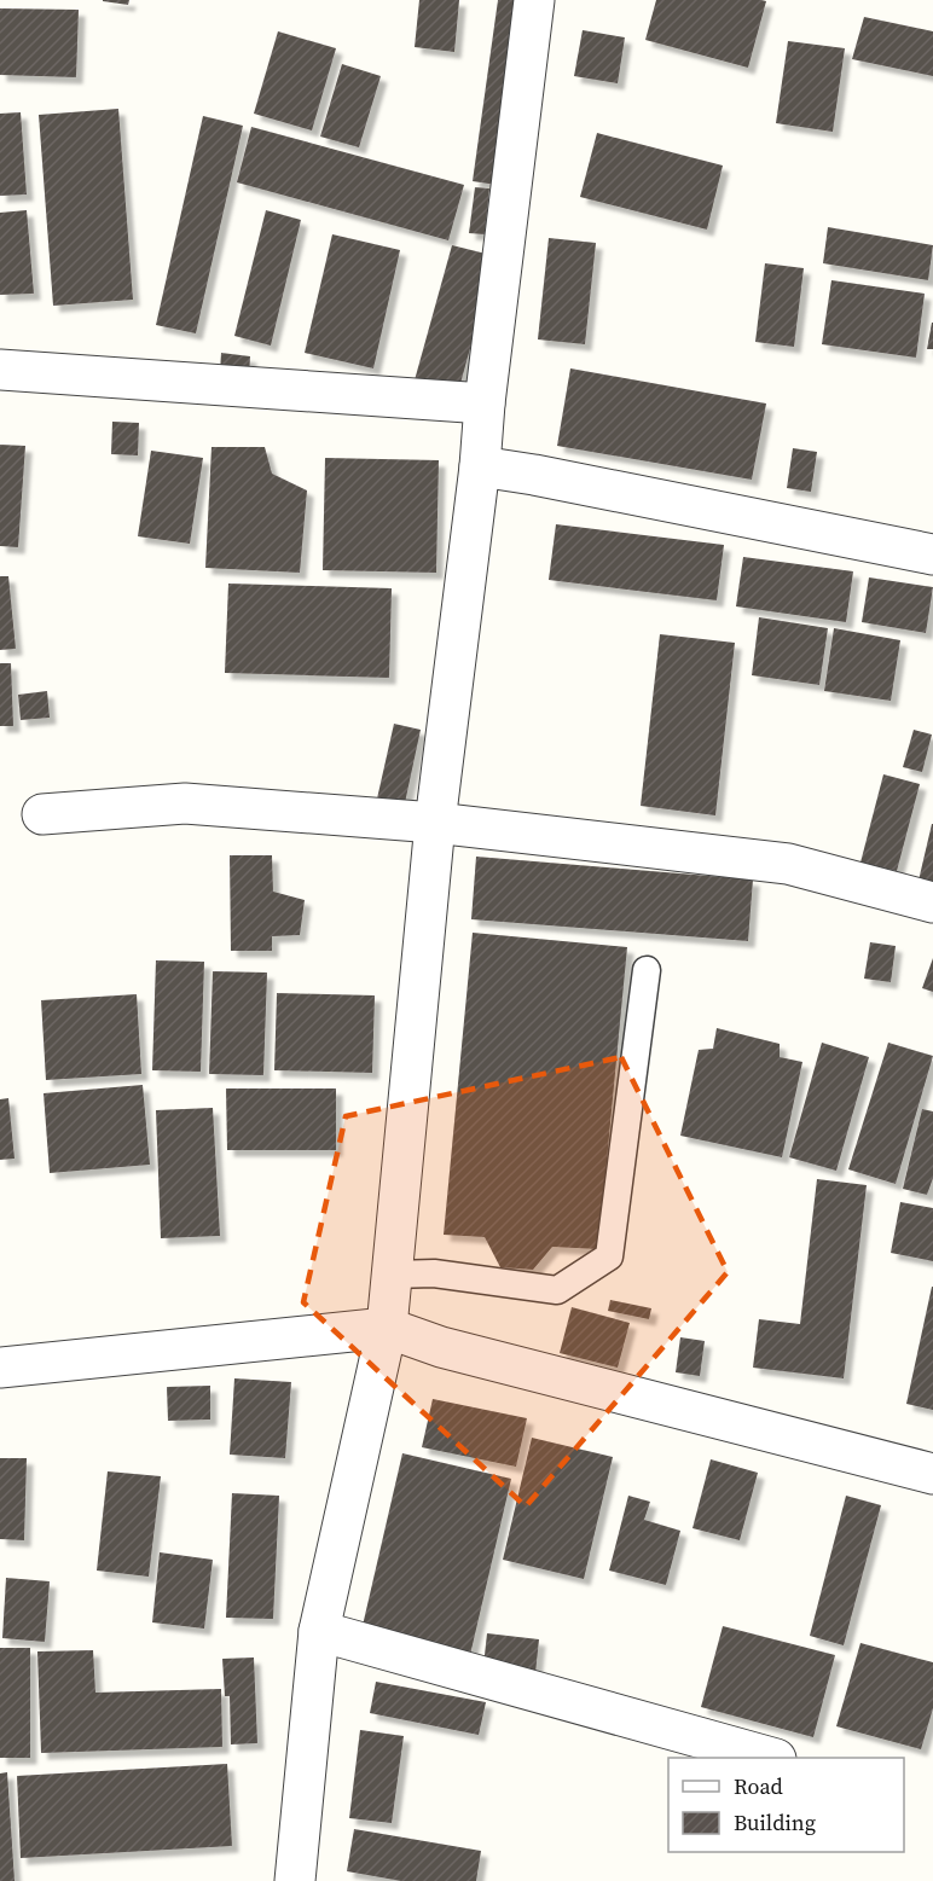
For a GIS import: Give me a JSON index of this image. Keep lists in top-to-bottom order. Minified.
{"legend":["Road","Building"]}
